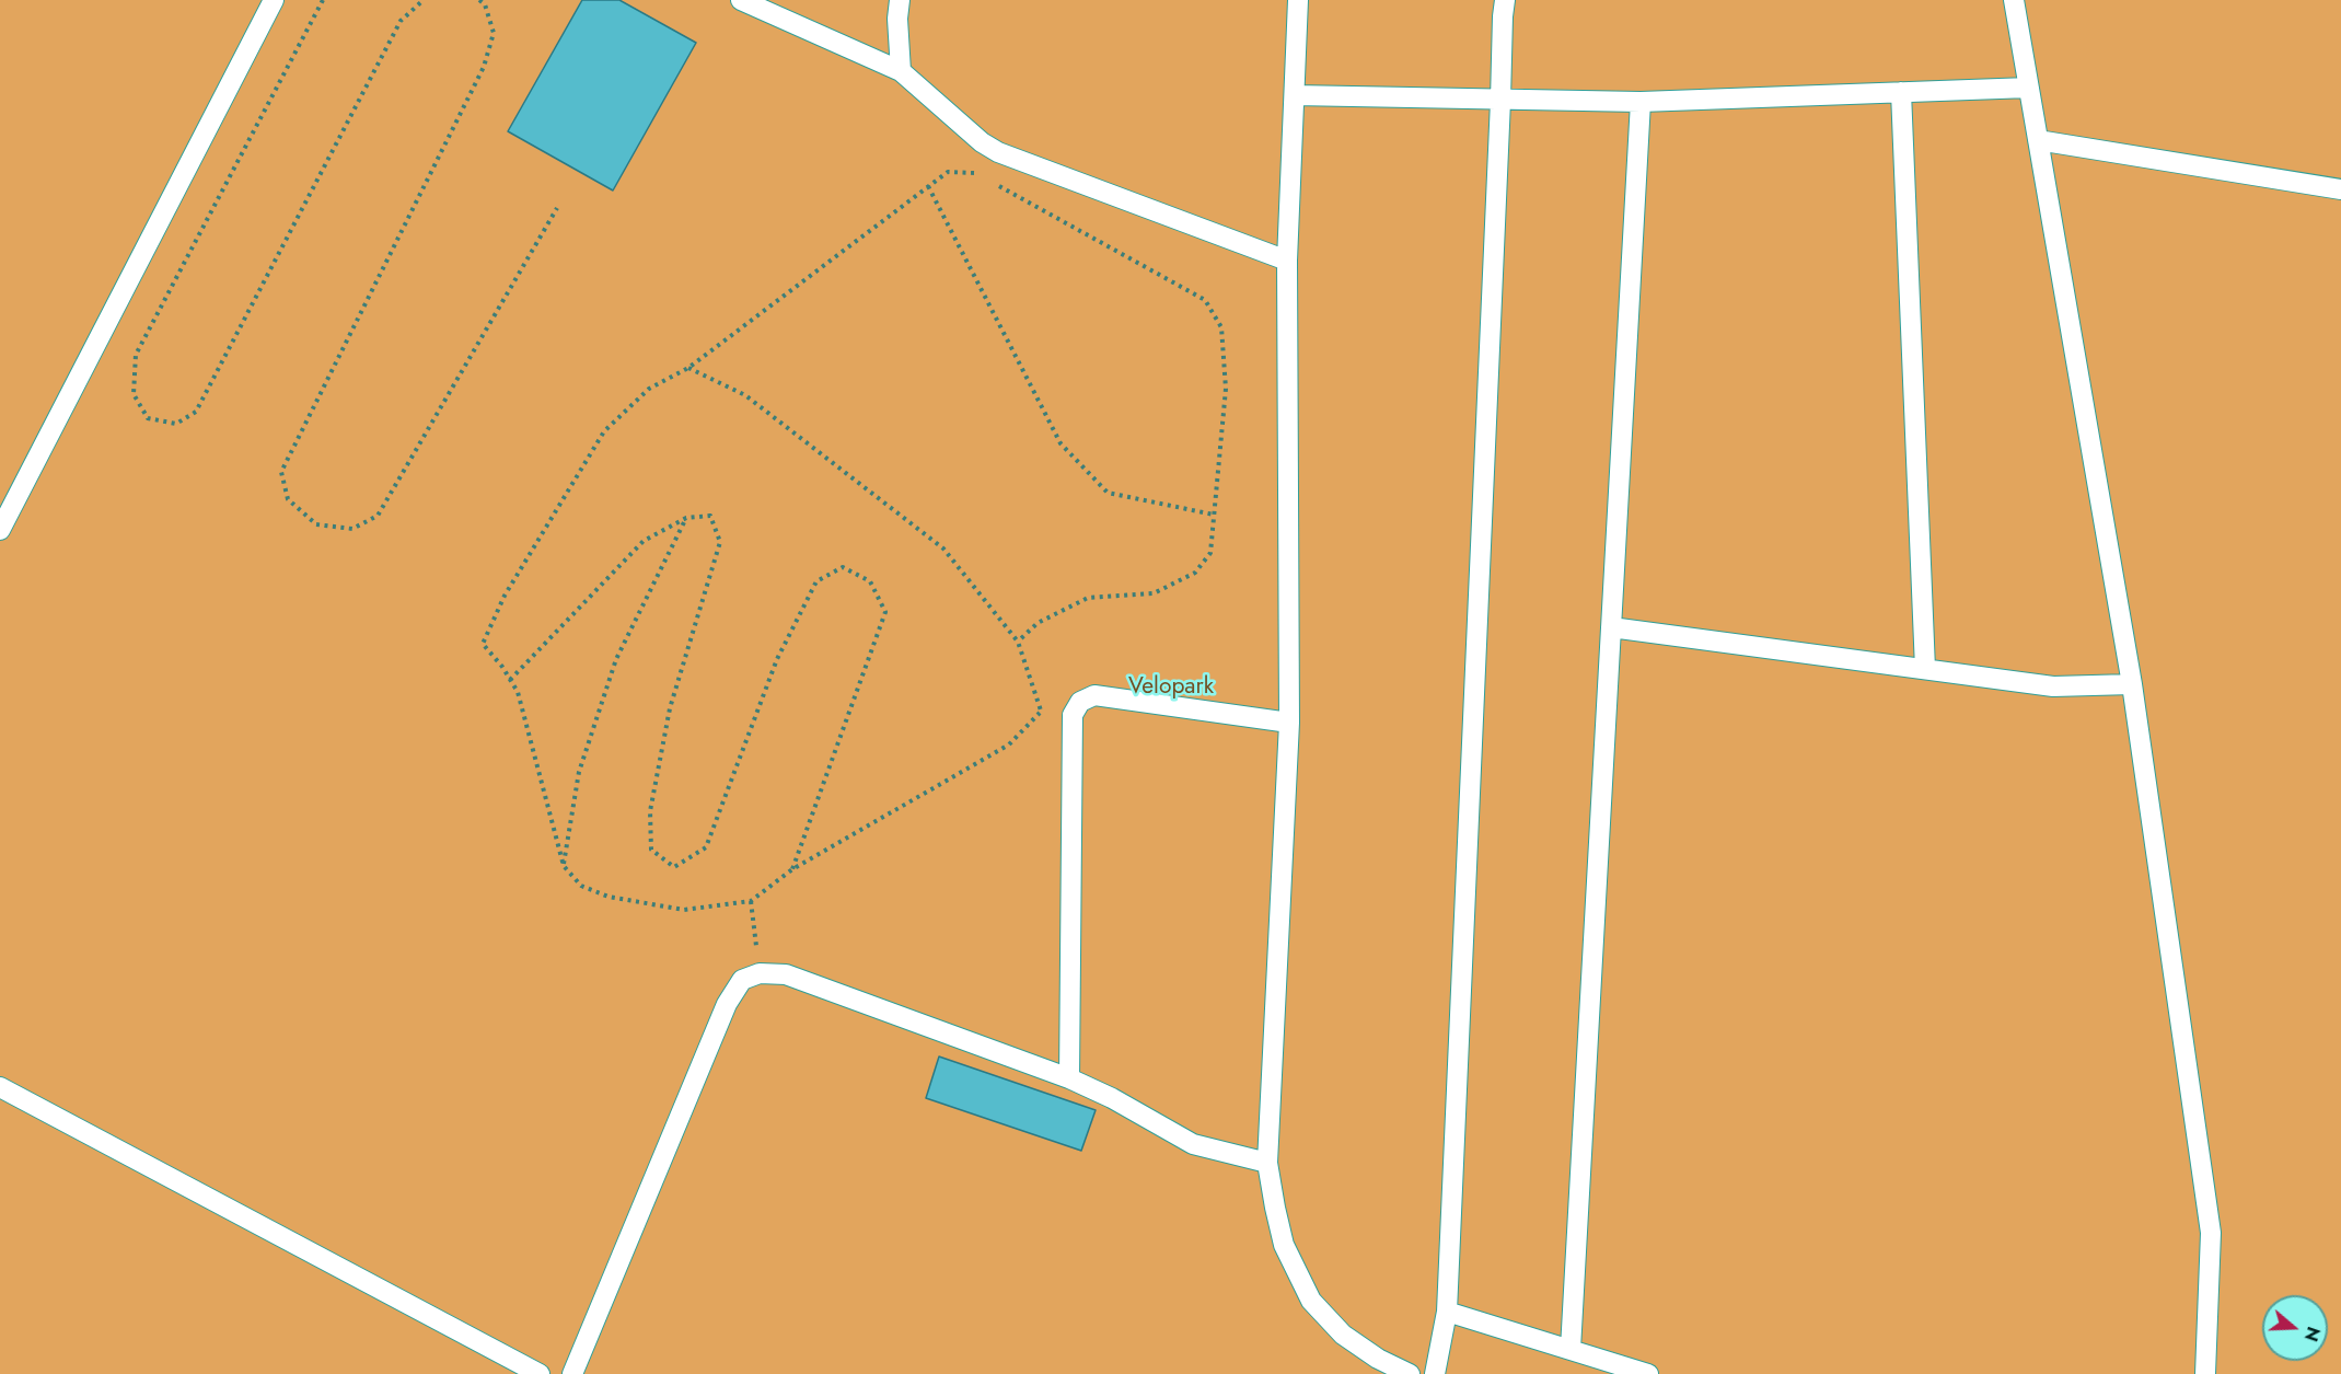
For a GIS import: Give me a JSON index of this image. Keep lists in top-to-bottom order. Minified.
{"parks":["Velopark"],"north":"right"}
